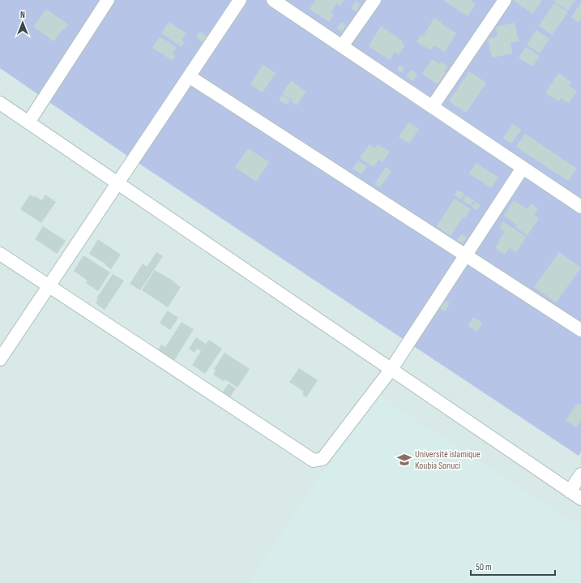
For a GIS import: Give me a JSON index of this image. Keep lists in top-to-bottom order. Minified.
{"places":{"school or university":["Université islamique Koubia Sonuci"]},"scale_bar":"50 m","north":"top"}
